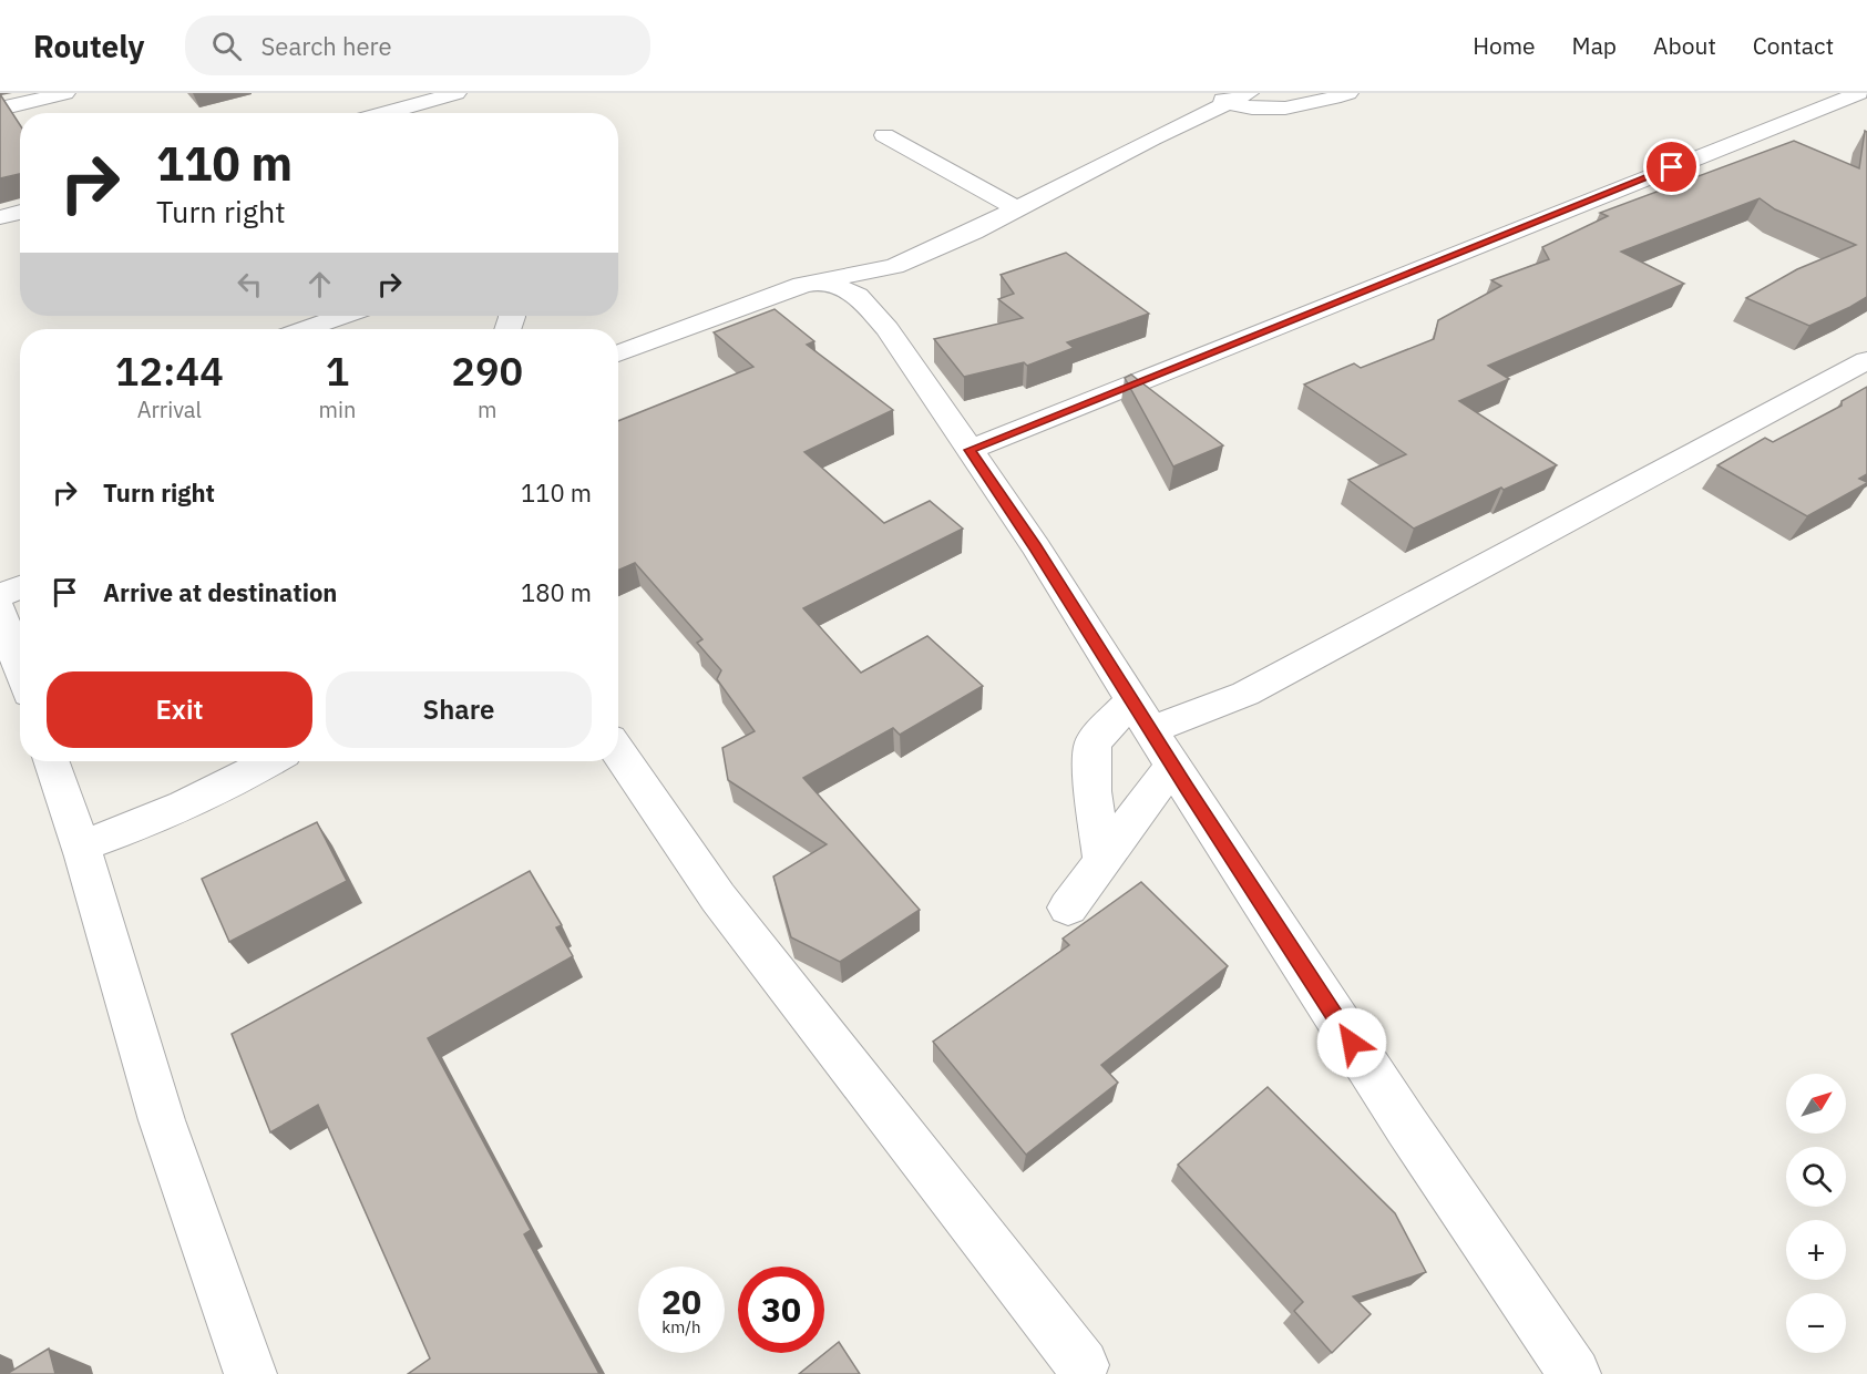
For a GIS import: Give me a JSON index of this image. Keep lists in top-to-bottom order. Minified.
{"north":"top right","page":{"header":"Routely","search":"Search here","nav":["Home","Map","About","Contact"],"turn":["110 m","Turn right"],"eta":["12:44","Arrival","1","min","290","m"],"list":[{"name":"Turn right","value":"110 m"},{"name":"Arrive at destination","value":"180 m"}],"buttons":["Exit","Share"],"map_buttons":["+","−"],"speed":"20 km/h","limit":"30"}}
